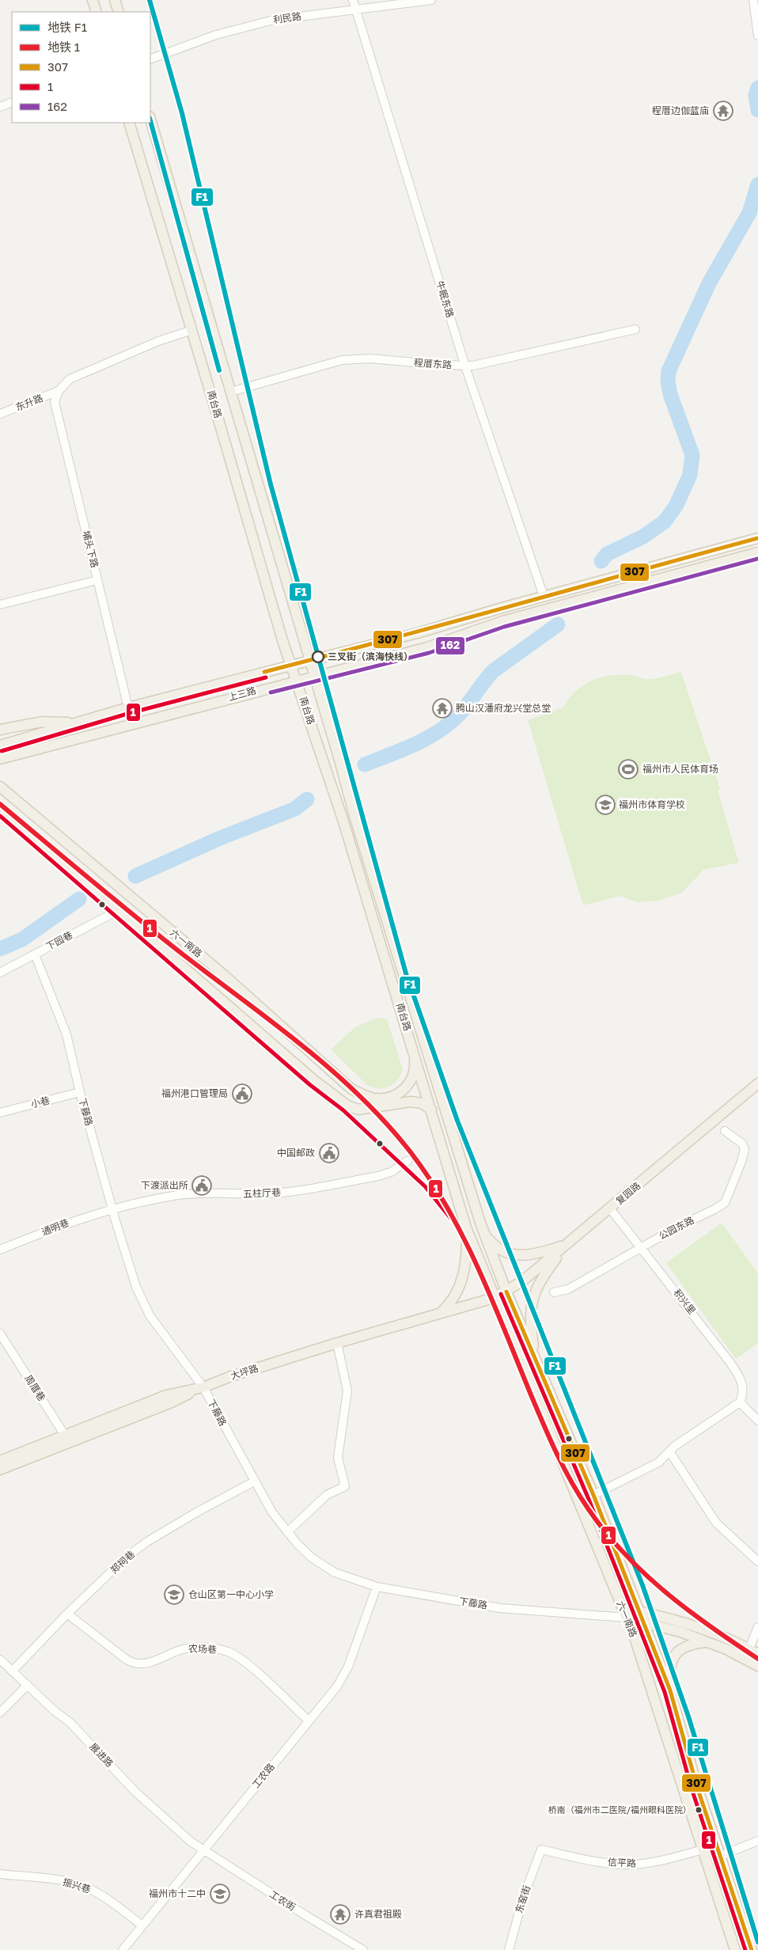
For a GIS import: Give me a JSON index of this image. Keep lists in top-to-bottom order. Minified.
{"streets":{"main road":["南台路","上三路","六一南路","复园路","大坪路"],"street":["利民路","牛眠东路","程厝东路","东升路","埔头下路","下园巷","小巷","下藤路","五柱厅巷","通明巷","公园东路","积兴里","周厝巷","郑祠巷","农场巷","展进路","工农路","信平路","振兴巷","东窑街","工农街"]},"crossings":[["利民路","牛眠东路"],["牛眠东路","程厝东路"],["牛眠东路","上三路"],["程厝东路","南台路"],["东升路","埔头下路"],["南台路","上三路"],["南台路","六一南路"],["南台路","复园路"],["南台路","大坪路"],["埔头下路","上三路"],["下园巷","六一南路"],["下园巷","下藤路"],["六一南路","下藤路"],["六一南路","复园路"],["六一南路","大坪路"],["六一南路","信平路"],["小巷","下藤路"],["下藤路","五柱厅巷"],["下藤路","通明巷"],["下藤路","大坪路"],["下藤路","郑祠巷"],["下藤路","工农路"],["五柱厅巷","通明巷"],["复园路","积兴里"],["复园路","大坪路"],["公园东路","积兴里"],["大坪路","周厝巷"],["郑祠巷","农场巷"],["郑祠巷","展进路"],["农场巷","工农路"],["展进路","工农路"],["展进路","工农街"],["工农路","振兴巷"],["工农路","工农街"],["信平路","东窑街"]],"places":{"temple":["程厝边伽蓝庙","腾山汉潘府龙兴堂总堂","许真君祖殿"],"other":["三叉街（滨海快线）","桥南（福州市二医院/福州眼科医院）"],"sports":["福州市人民体育场"],"school or university":["福州市体育学校","仓山区第一中心小学","福州市十二中"],"public building":["福州港口管理局","中国邮政","下渡派出所"]},"lines":["metro line F1","transit line 307","transit line 162","transit line 1","metro line 1"],"legend":["地铁 F1","地铁 1","307","1","162"]}
